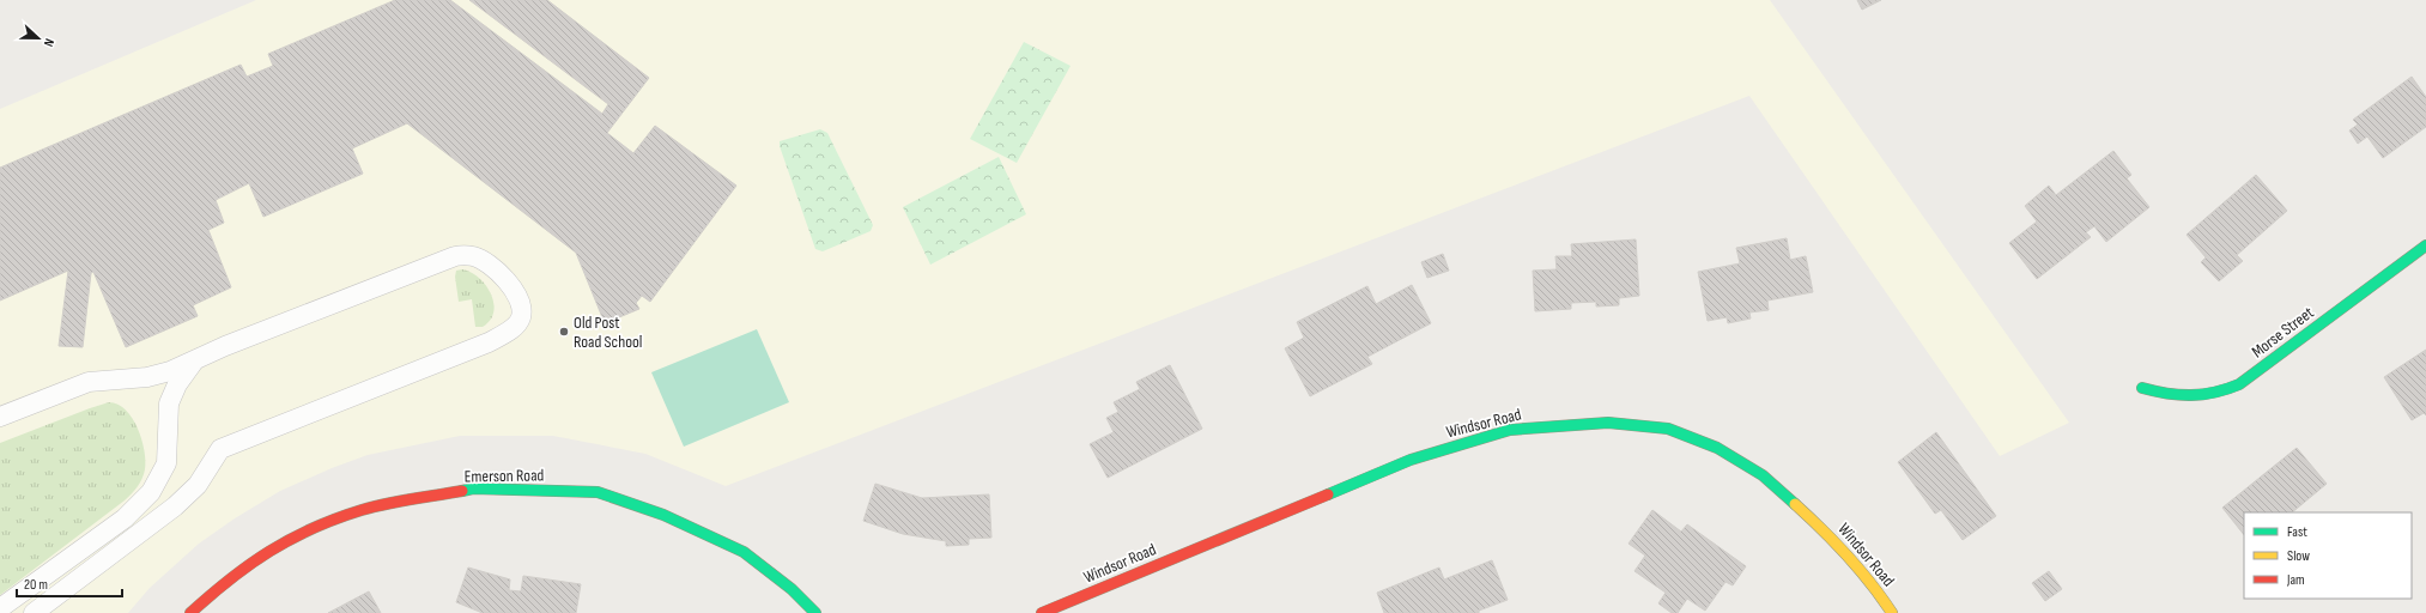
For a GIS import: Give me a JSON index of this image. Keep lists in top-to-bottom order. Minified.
{"streets":{"street":["Morse Street","Windsor Road","Emerson Road"]},"places":["Old Post Road School"],"legend":["Fast","Slow","Jam"],"scale_bar":"20 m","north":"right"}
